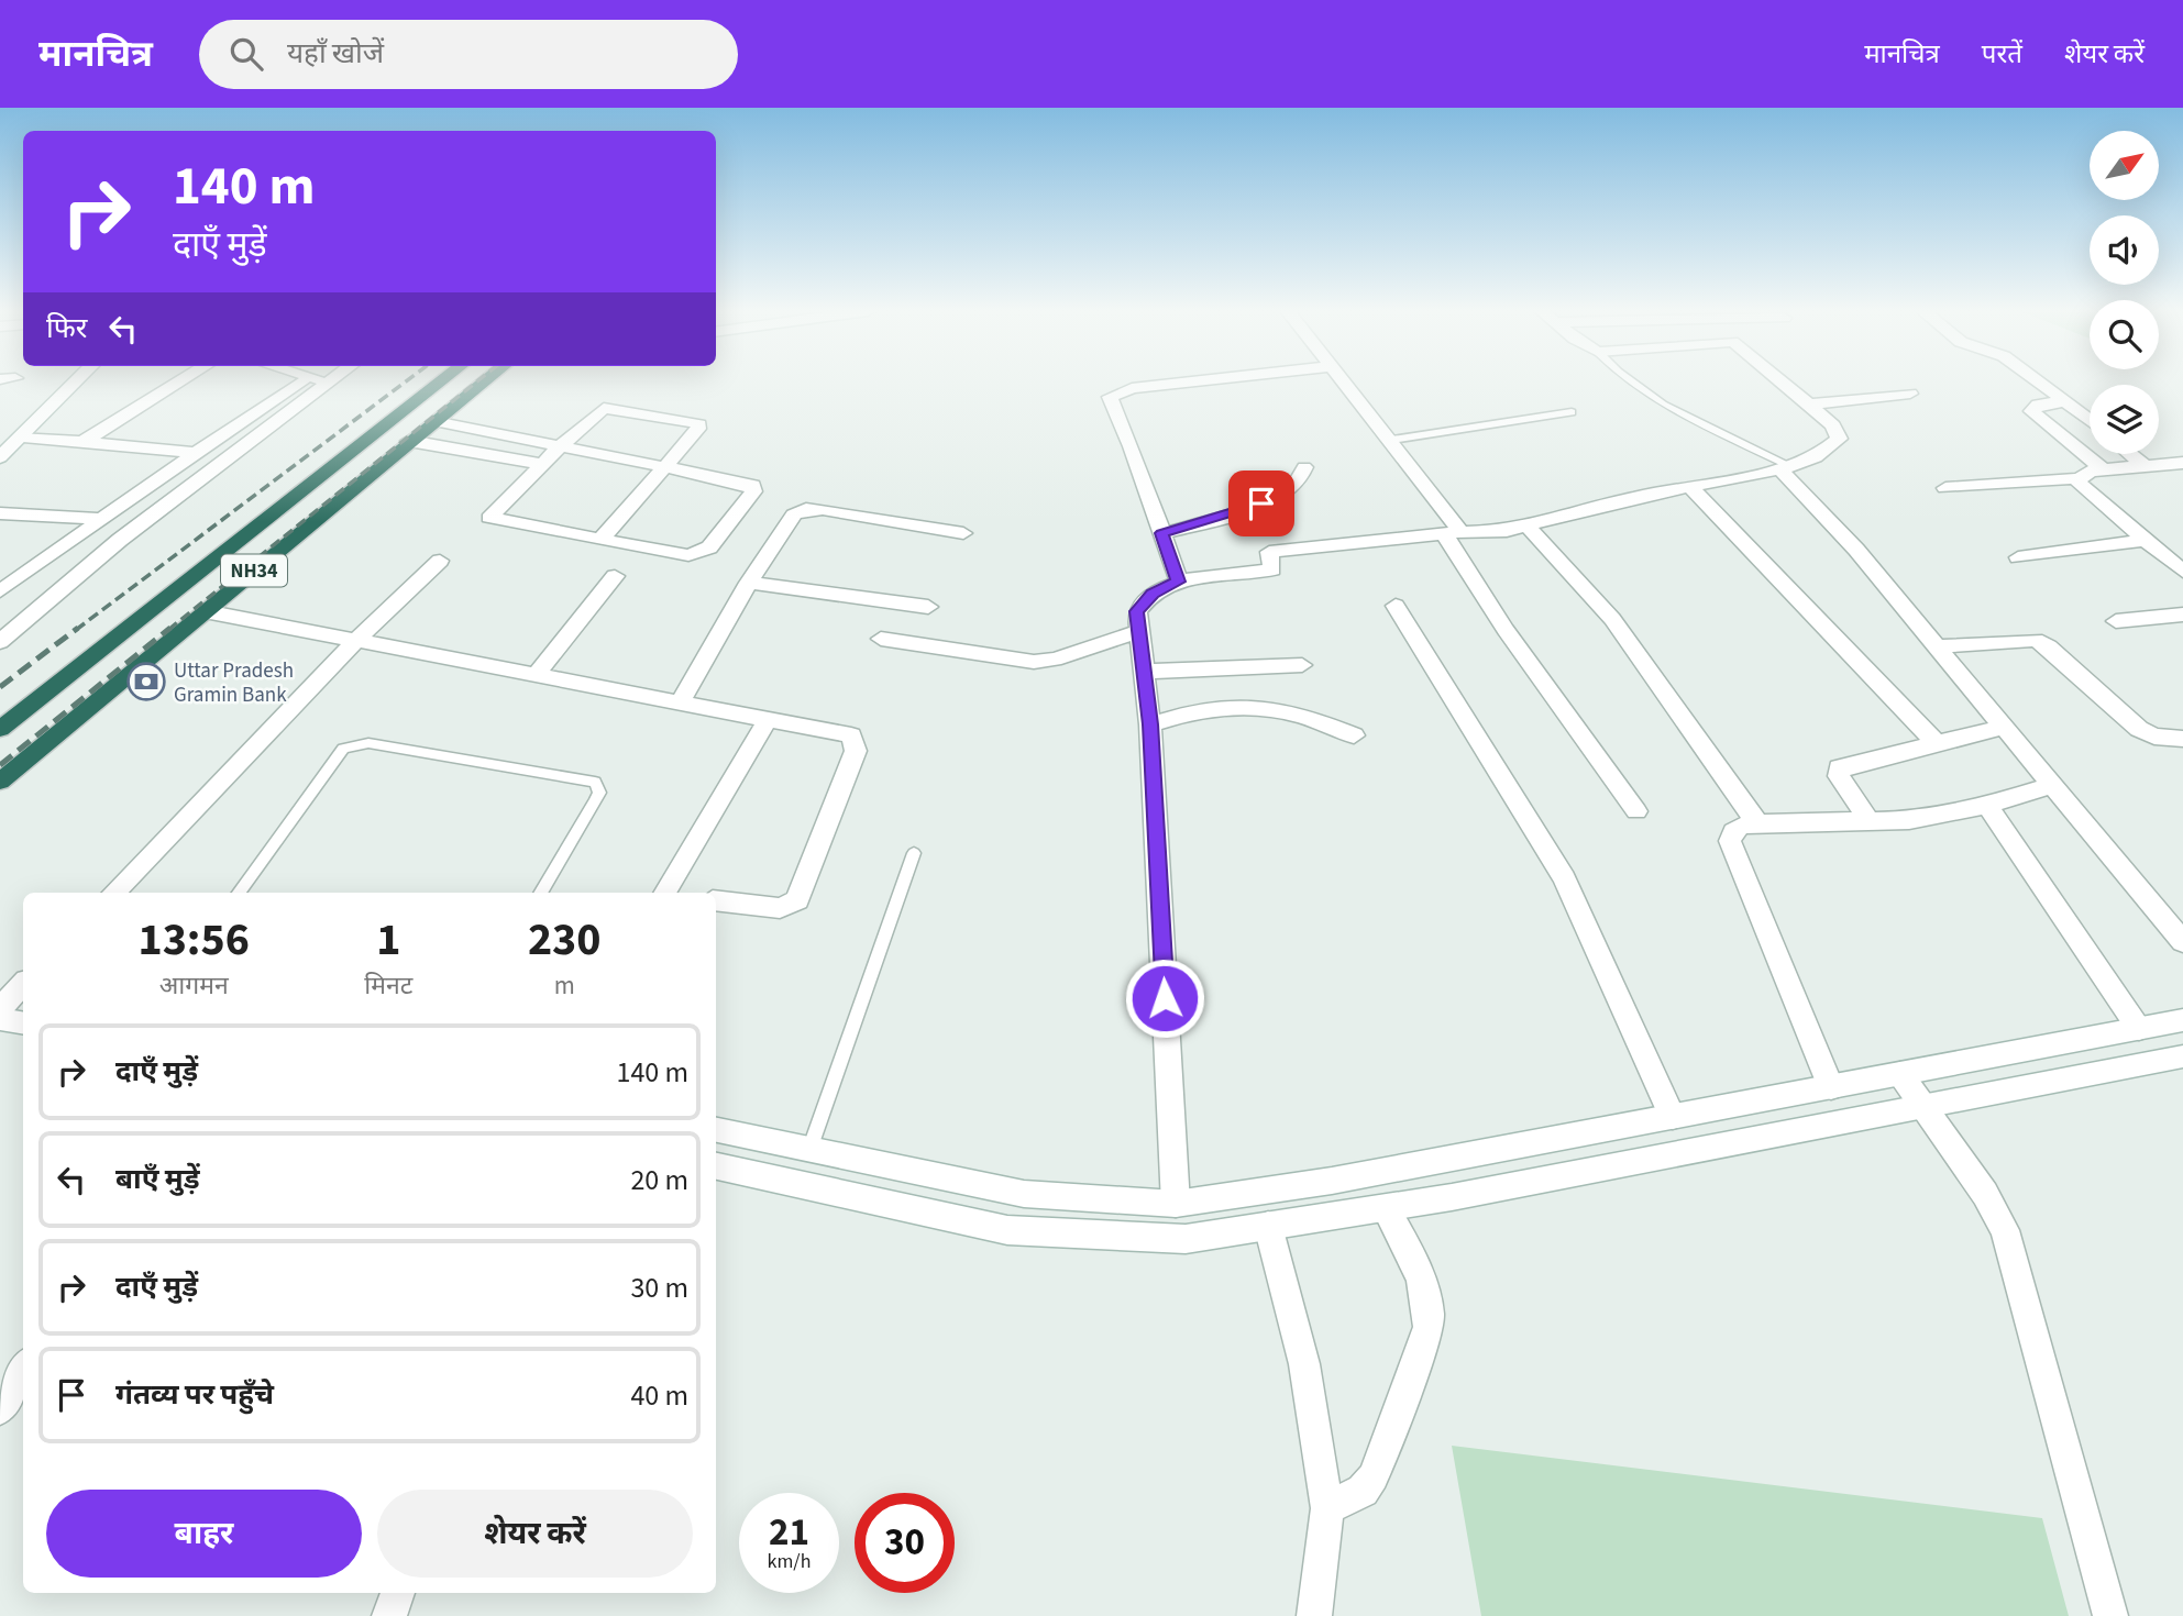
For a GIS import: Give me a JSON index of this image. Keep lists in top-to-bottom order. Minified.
{"streets":{"highway":["NH34"]},"places":{"bank":["Uttar Pradesh Gramin Bank"]},"north":"top right","page":{"header":"मानचित्र","search":"यहाँ खोजें","nav":["मानचित्र","परतें","शेयर करें"],"turn":["140 m","दाएँ मुड़ें"],"then":"फिर","eta":["13:56","आगमन","1","मिनट","230","m"],"list":[{"name":"दाएँ मुड़ें","value":"140 m"},{"name":"बाएँ मुड़ें","value":"20 m"},{"name":"दाएँ मुड़ें","value":"30 m"},{"name":"गंतव्य पर पहुँचे","value":"40 m"}],"buttons":["बाहर","शेयर करें"],"speed":"21 km/h","limit":"30"}}
